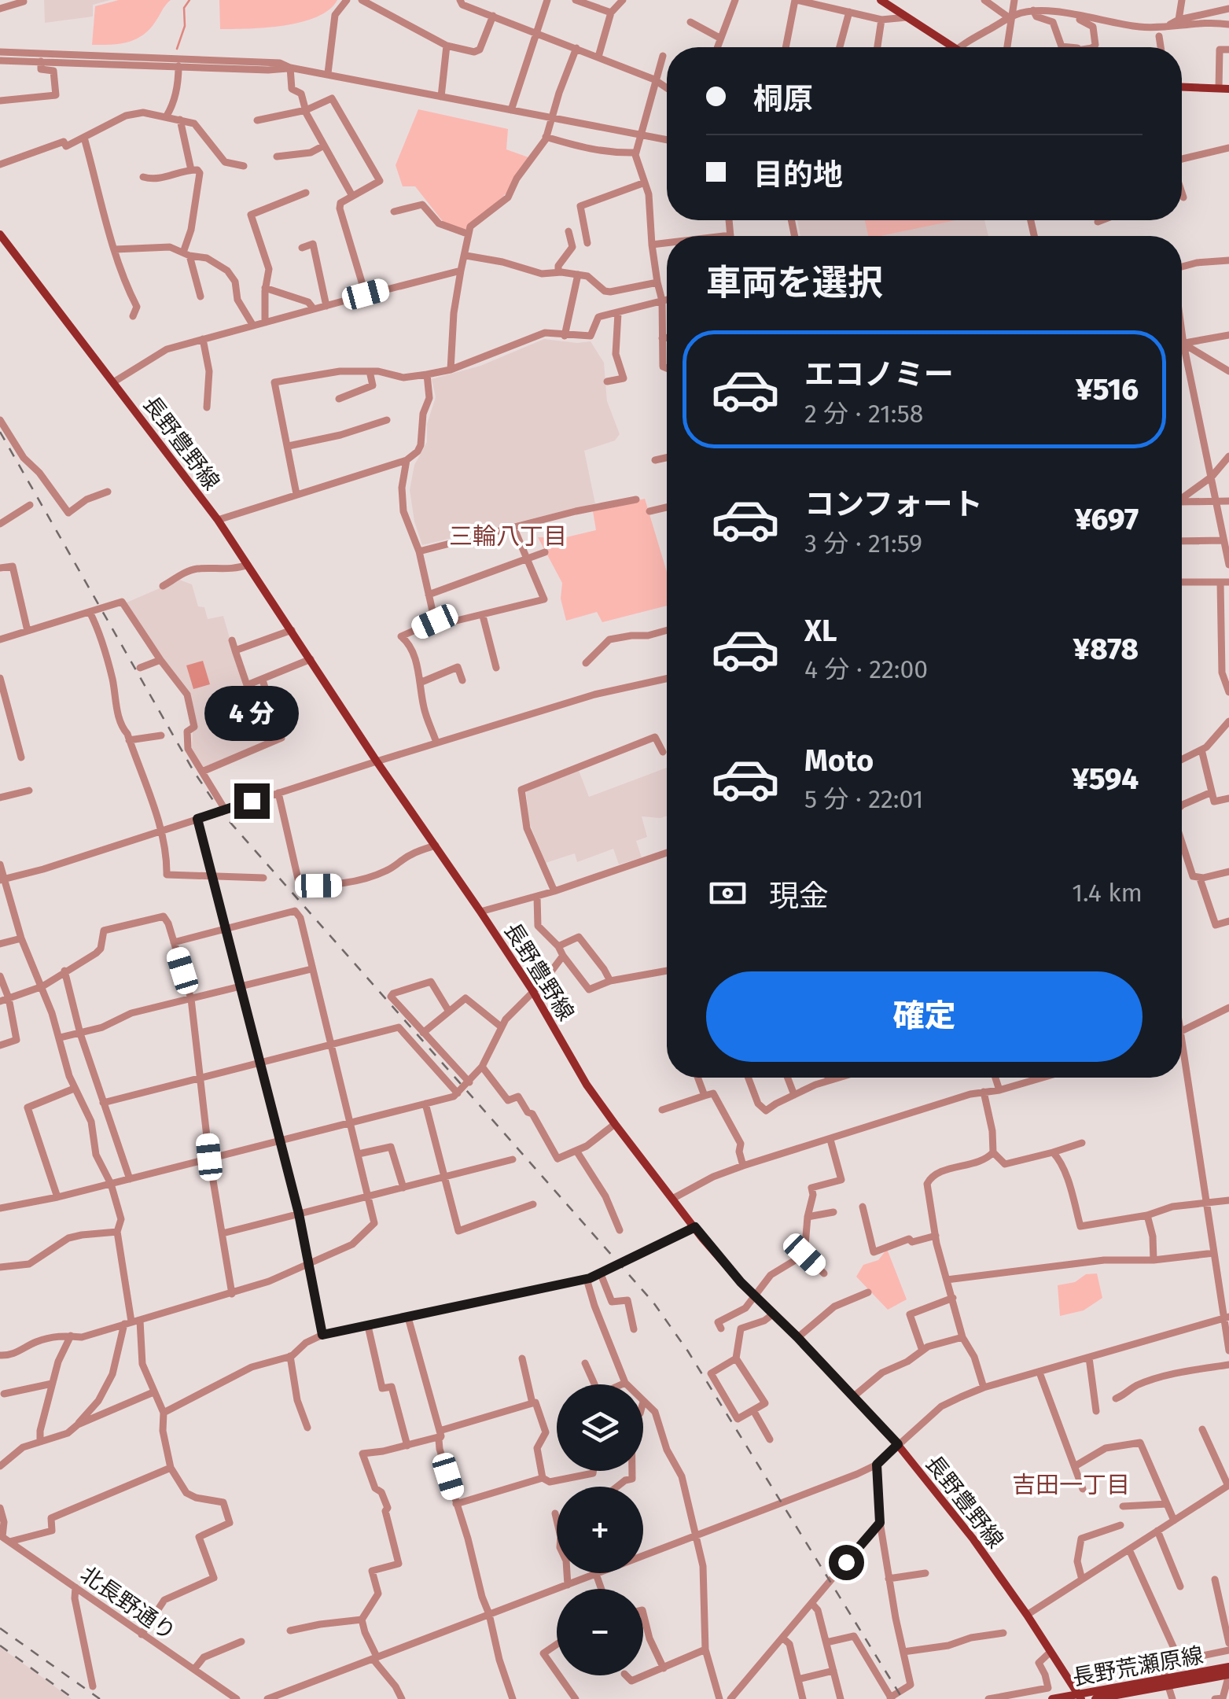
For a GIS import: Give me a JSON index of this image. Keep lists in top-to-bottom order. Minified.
{"streets":{"main road":["長野豊野線","長野荒瀬原線"],"street":["北長野通り"]},"crossings":[["長野豊野線","長野荒瀬原線"]],"districts":["三輪八丁目","吉田一丁目"],"page":{"banner":["桐原","目的地"],"heading":"車両を選択","list":[{"name":"エコノミー","note":"2 分 · 21:58","value":"¥516"},{"name":"コンフォート","note":"3 分 · 21:59","value":"¥697"},{"name":"XL","note":"4 分 · 22:00","value":"¥878"},{"name":"Moto","note":"5 分 · 22:01","value":"¥594"}],"bubble":"4 分","pay":["現金","1.4 km"],"buttons":"確定","map_buttons":["+","−"]}}
